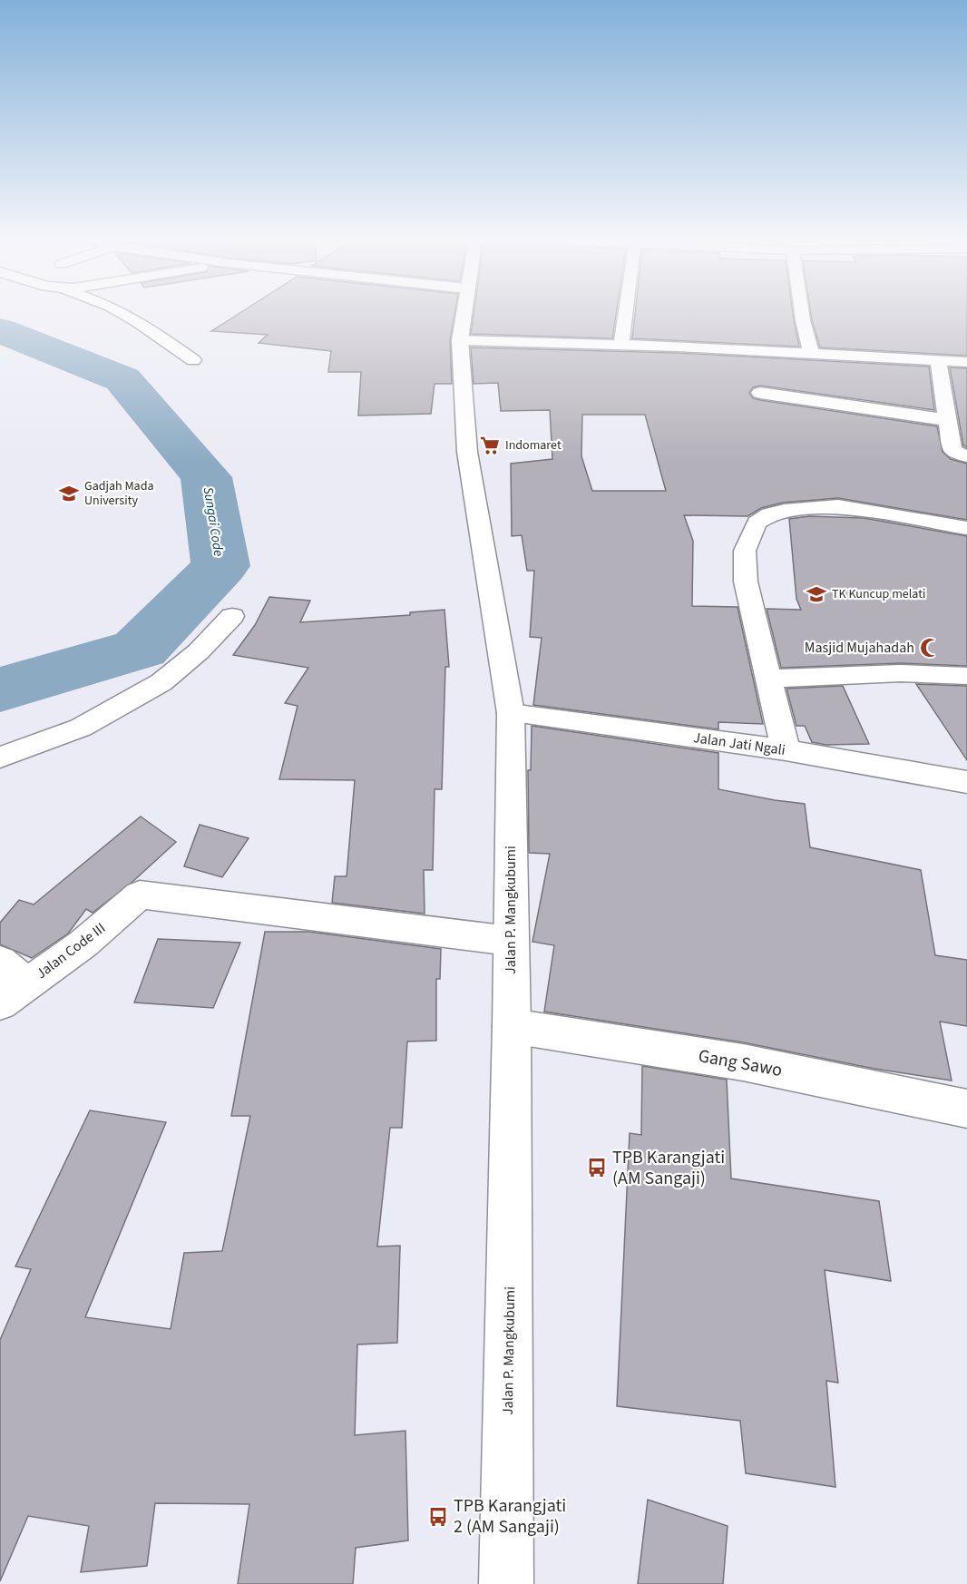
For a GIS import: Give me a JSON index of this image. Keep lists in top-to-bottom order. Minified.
{"streets":{"street":["Jalan Jati Ngali","Jalan P. Mangkubumi","Jalan Code III","Gang Sawo"]},"crossings":[["Jalan Jati Ngali","Jalan P. Mangkubumi"],["Jalan P. Mangkubumi","Jalan Code III"],["Jalan P. Mangkubumi","Gang Sawo"]],"water":["Sungai Code"],"places":{"supermarket":["Indomaret"],"school or university":["Gadjah Mada University","TK Kuncup melati"],"mosque":["Masjid Mujahadah"],"bus stop":["TPB Karangjati (AM Sangaji)","TPB Karangjati 2 (AM Sangaji)"]}}
